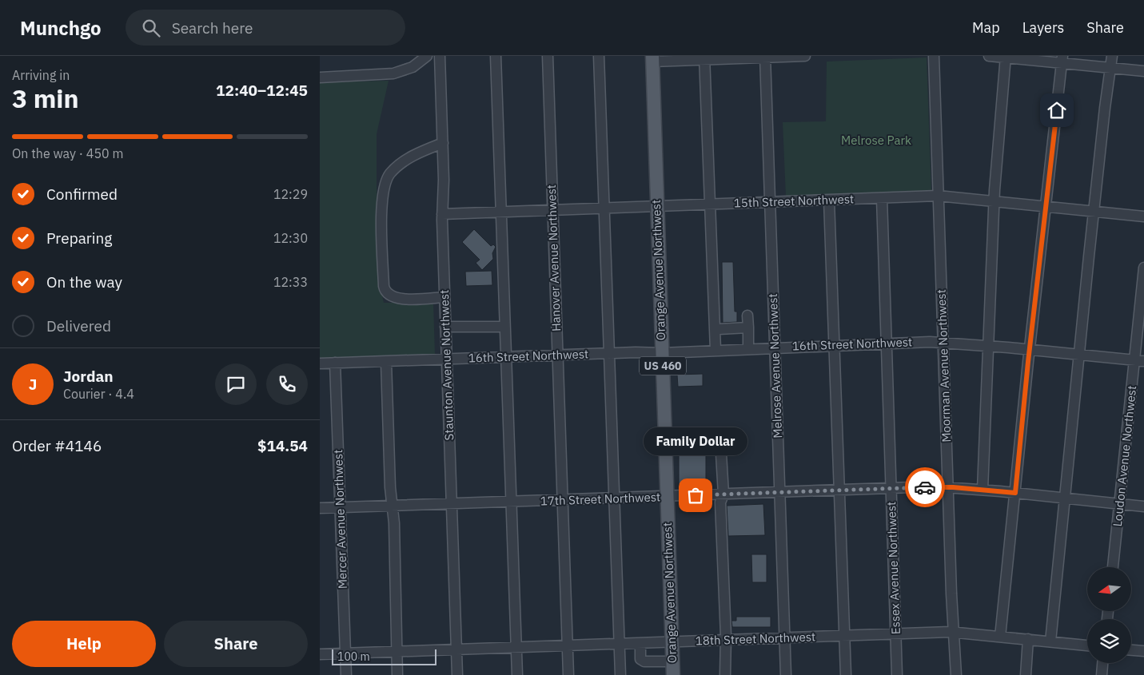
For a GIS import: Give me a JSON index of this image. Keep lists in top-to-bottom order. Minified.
{"streets":{"main road":["Orange Avenue Northwest","US 460"],"street":["15th Street Northwest","Hanover Avenue Northwest","16th Street Northwest","Staunton Avenue Northwest","Melrose Avenue Northwest","Moorman Avenue Northwest","Loudon Avenue Northwest","17th Street Northwest","Mercer Avenue Northwest","Essex Avenue Northwest","18th Street Northwest"]},"crossings":[["15th Street Northwest","Hanover Avenue Northwest"],["15th Street Northwest","Orange Avenue Northwest"],["15th Street Northwest","Staunton Avenue Northwest"],["15th Street Northwest","Melrose Avenue Northwest"],["15th Street Northwest","Moorman Avenue Northwest"],["15th Street Northwest","Essex Avenue Northwest"],["Hanover Avenue Northwest","16th Street Northwest"],["Hanover Avenue Northwest","17th Street Northwest"],["Hanover Avenue Northwest","18th Street Northwest"],["Orange Avenue Northwest","16th Street Northwest"],["Orange Avenue Northwest","17th Street Northwest"],["Orange Avenue Northwest","18th Street Northwest"],["16th Street Northwest","Staunton Avenue Northwest"],["16th Street Northwest","Melrose Avenue Northwest"],["16th Street Northwest","Moorman Avenue Northwest"],["16th Street Northwest","Loudon Avenue Northwest"],["16th Street Northwest","Mercer Avenue Northwest"],["16th Street Northwest","Essex Avenue Northwest"],["Staunton Avenue Northwest","17th Street Northwest"],["Staunton Avenue Northwest","18th Street Northwest"],["Melrose Avenue Northwest","17th Street Northwest"],["Melrose Avenue Northwest","18th Street Northwest"],["Moorman Avenue Northwest","17th Street Northwest"],["Moorman Avenue Northwest","18th Street Northwest"],["Loudon Avenue Northwest","17th Street Northwest"],["17th Street Northwest","Mercer Avenue Northwest"],["17th Street Northwest","Essex Avenue Northwest"],["Mercer Avenue Northwest","18th Street Northwest"],["Essex Avenue Northwest","18th Street Northwest"]],"parks":["Melrose Park"],"places":["Family Dollar"],"scale_bar":"100 m","north":"left","page":{"header":"Munchgo","search":"Search here","nav":["Map","Layers","Share"],"heading":["3 min","Arriving in","12:40–12:45"],"panel":["Jordan","Courier · 4.4","Order #4146","$14.54"],"bar":"On the way · 450 m","list":[["Confirmed","12:29"],["Preparing","12:30"],["On the way","12:33"],"Delivered"],"round":"J","bubble":"Family Dollar","buttons":["Help","Share"],"scale":"100 m"}}
